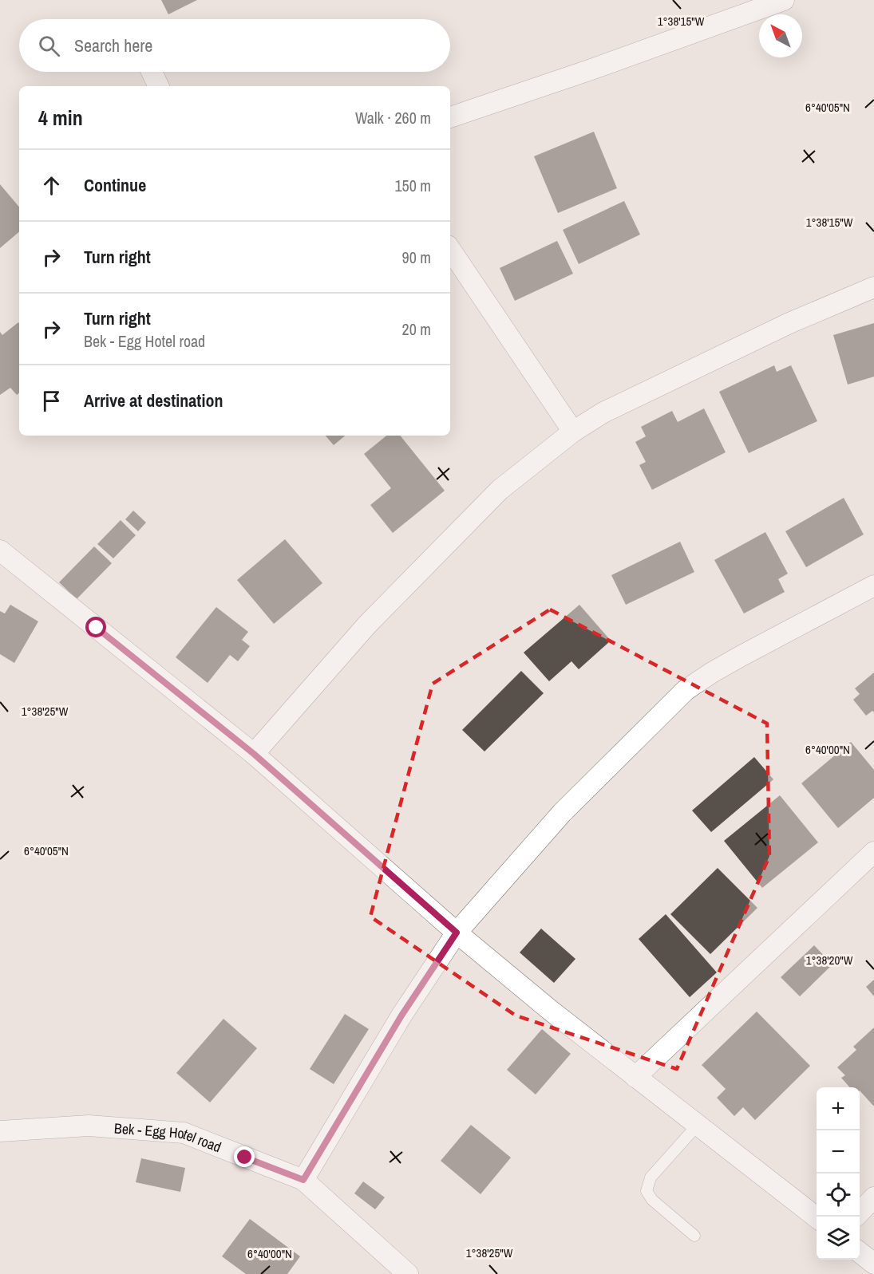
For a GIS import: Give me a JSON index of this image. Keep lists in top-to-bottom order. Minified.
{"streets":{"street":["Bek - Egg Hotel road"]},"north":"top left","page":{"search":"Search here","heading":["4 min","Walk · 260 m"],"list":[["Continue","150 m"],["Turn right","90 m"],["Turn right","Bek - Egg Hotel road","20 m"],"Arrive at destination"],"map_buttons":["+","−"]},"coordinates":["1°38'15\"W","6°40'05\"N","1°38'25\"W","6°40'00\"N","1°38'20\"W"]}
